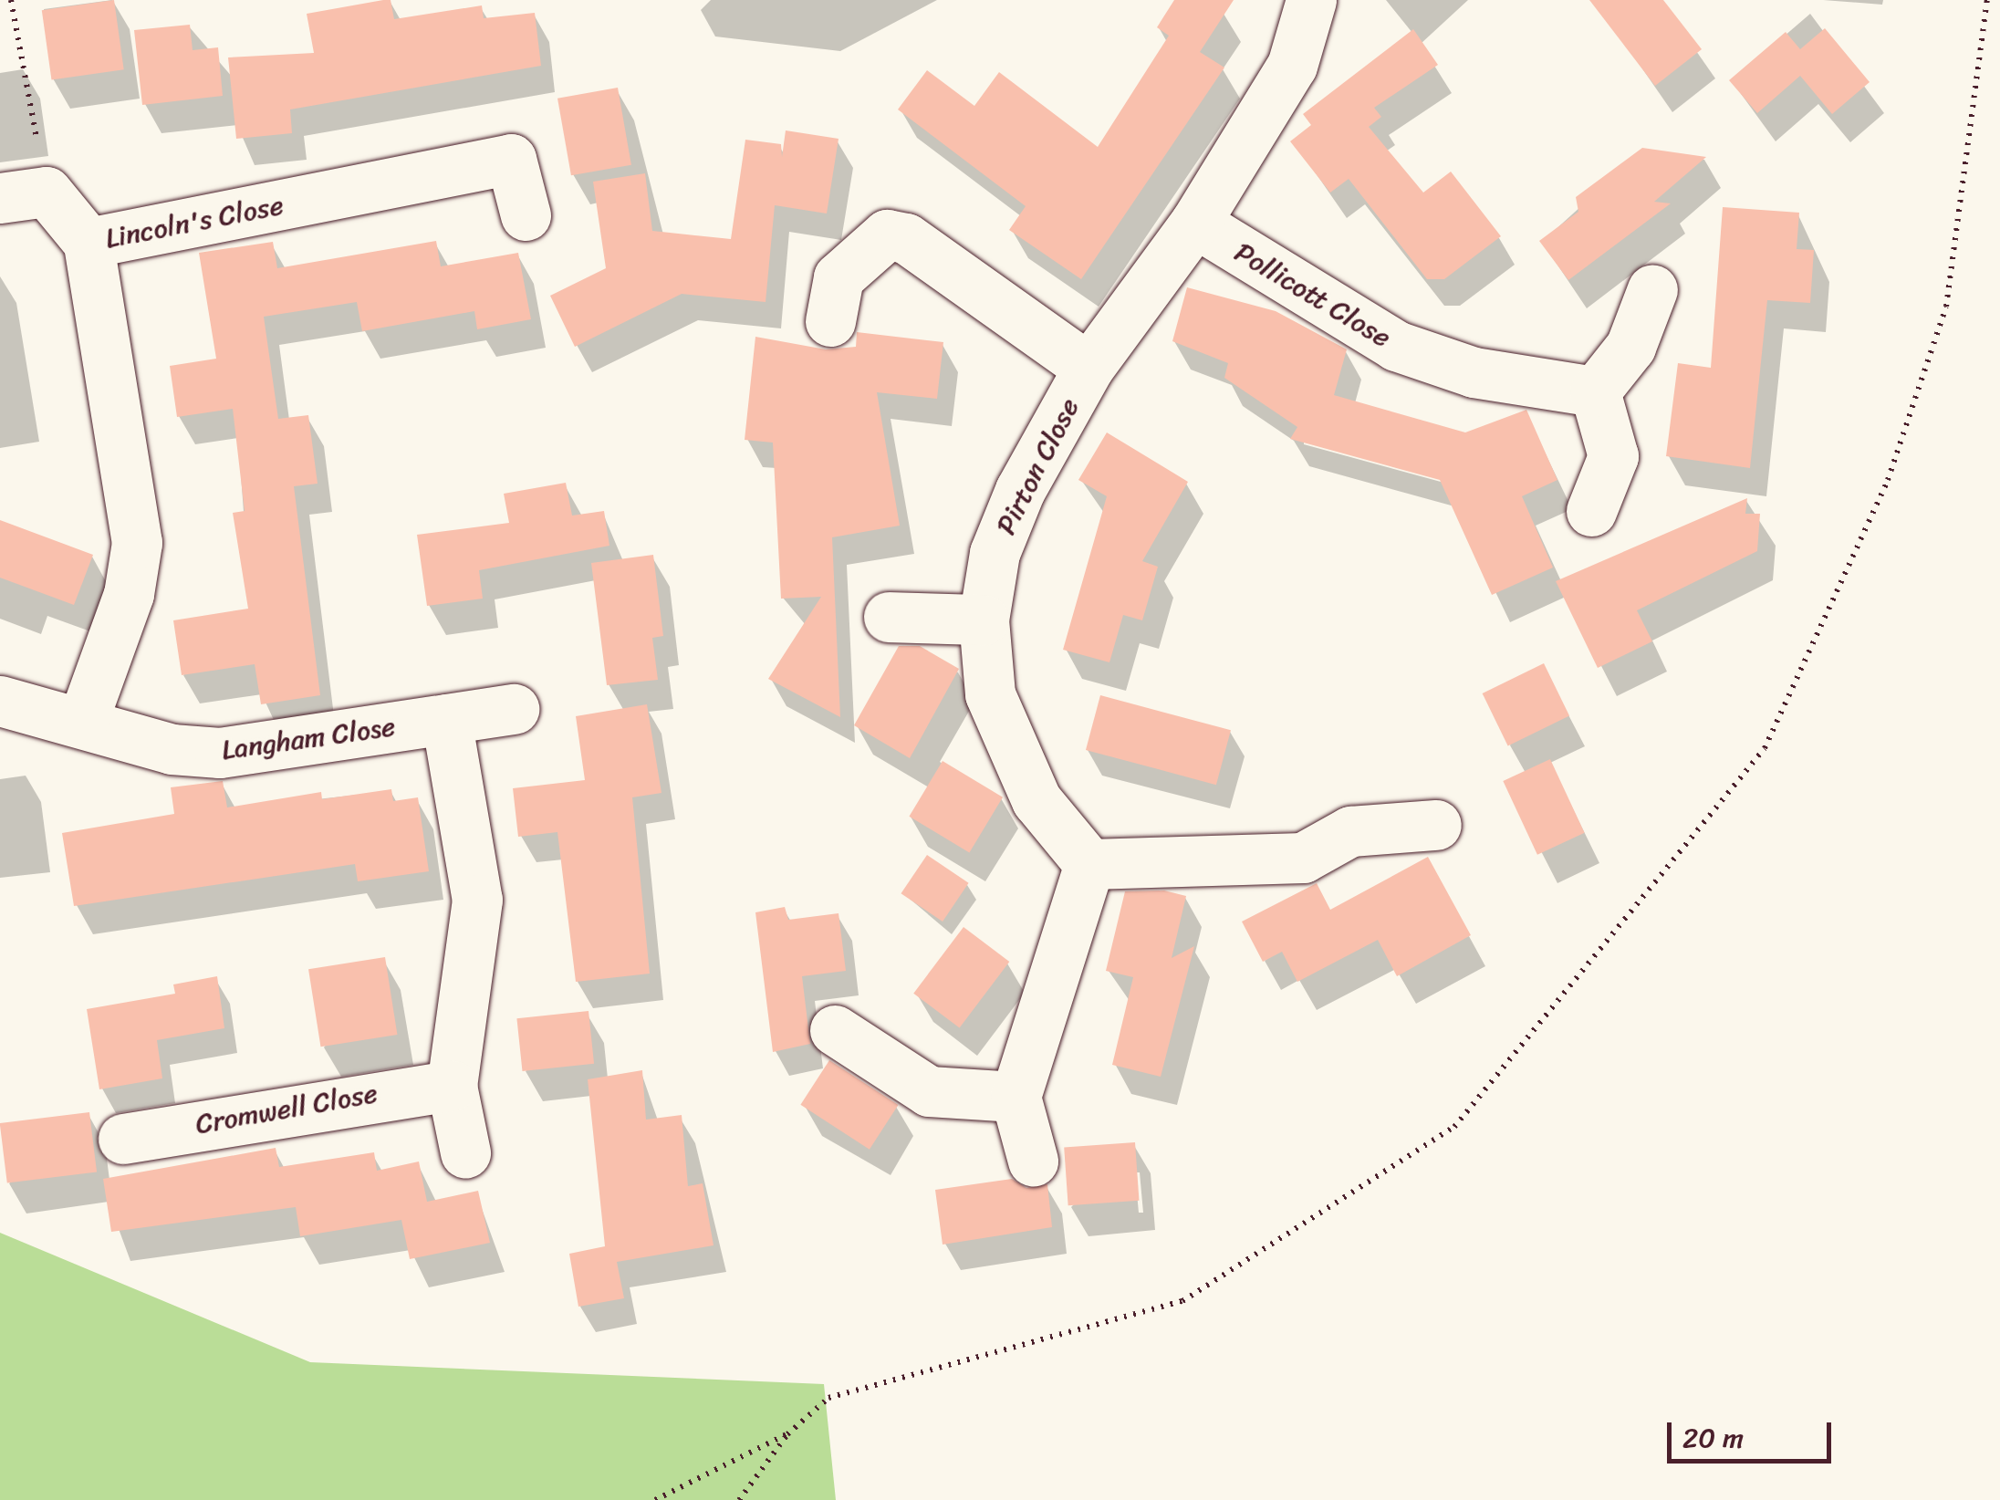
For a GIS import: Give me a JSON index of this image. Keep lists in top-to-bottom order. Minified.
{"streets":{"street":["Lincoln's Close","Pollicott Close","Pirton Close","Langham Close","Cromwell Close"]},"crossings":[["Lincoln's Close","Langham Close"],["Pollicott Close","Pirton Close"]],"scale_bar":"20 m"}
